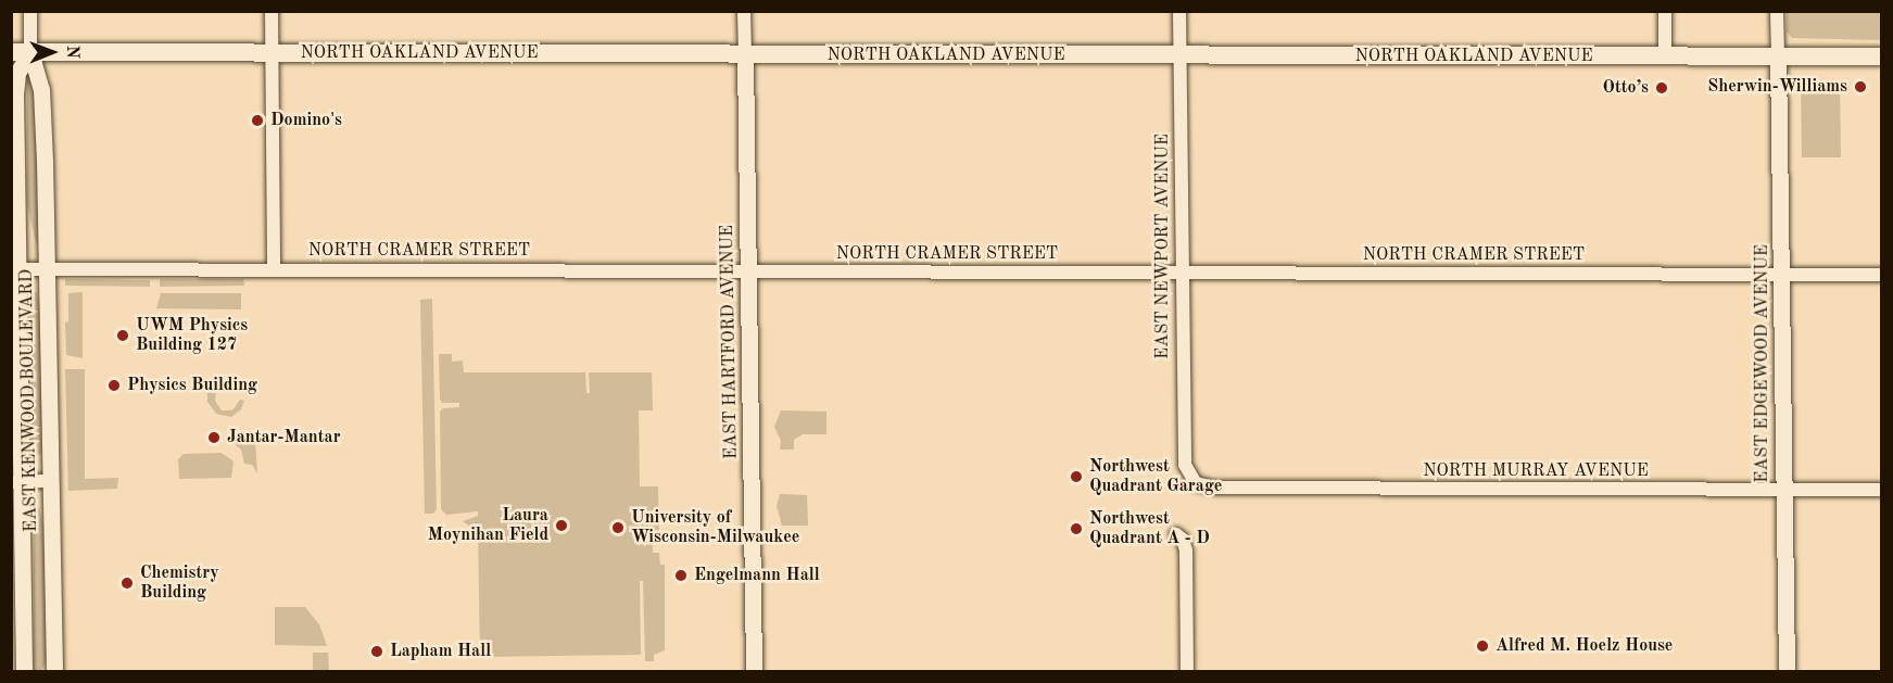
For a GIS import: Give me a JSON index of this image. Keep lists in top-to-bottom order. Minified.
{"streets":{"main road":["NORTH OAKLAND AVENUE"],"street":["EAST NEWPORT AVENUE","NORTH CRAMER STREET","EAST HARTFORD AVENUE","EAST EDGEWOOD AVENUE","EAST KENWOOD BOULEVARD","NORTH MURRAY AVENUE"]},"crossings":[["NORTH OAKLAND AVENUE","EAST NEWPORT AVENUE"],["NORTH OAKLAND AVENUE","EAST HARTFORD AVENUE"],["NORTH OAKLAND AVENUE","EAST EDGEWOOD AVENUE"],["NORTH OAKLAND AVENUE","EAST KENWOOD BOULEVARD"],["EAST NEWPORT AVENUE","NORTH CRAMER STREET"],["EAST NEWPORT AVENUE","NORTH MURRAY AVENUE"],["NORTH CRAMER STREET","EAST HARTFORD AVENUE"],["NORTH CRAMER STREET","EAST EDGEWOOD AVENUE"],["NORTH CRAMER STREET","EAST KENWOOD BOULEVARD"],["EAST EDGEWOOD AVENUE","NORTH MURRAY AVENUE"]],"places":["Sherwin-Williams","Otto’s","Domino's","UWM Physics Building 127","Physics Building","Jantar-Mantar","Northwest Quadrant Garage","Laura Moynihan Field","University of Wisconsin-Milwaukee","Northwest Quadrant A - D","Engelmann Hall","Chemistry Building","Alfred M. Hoelz House","Lapham Hall"],"north":"right"}
